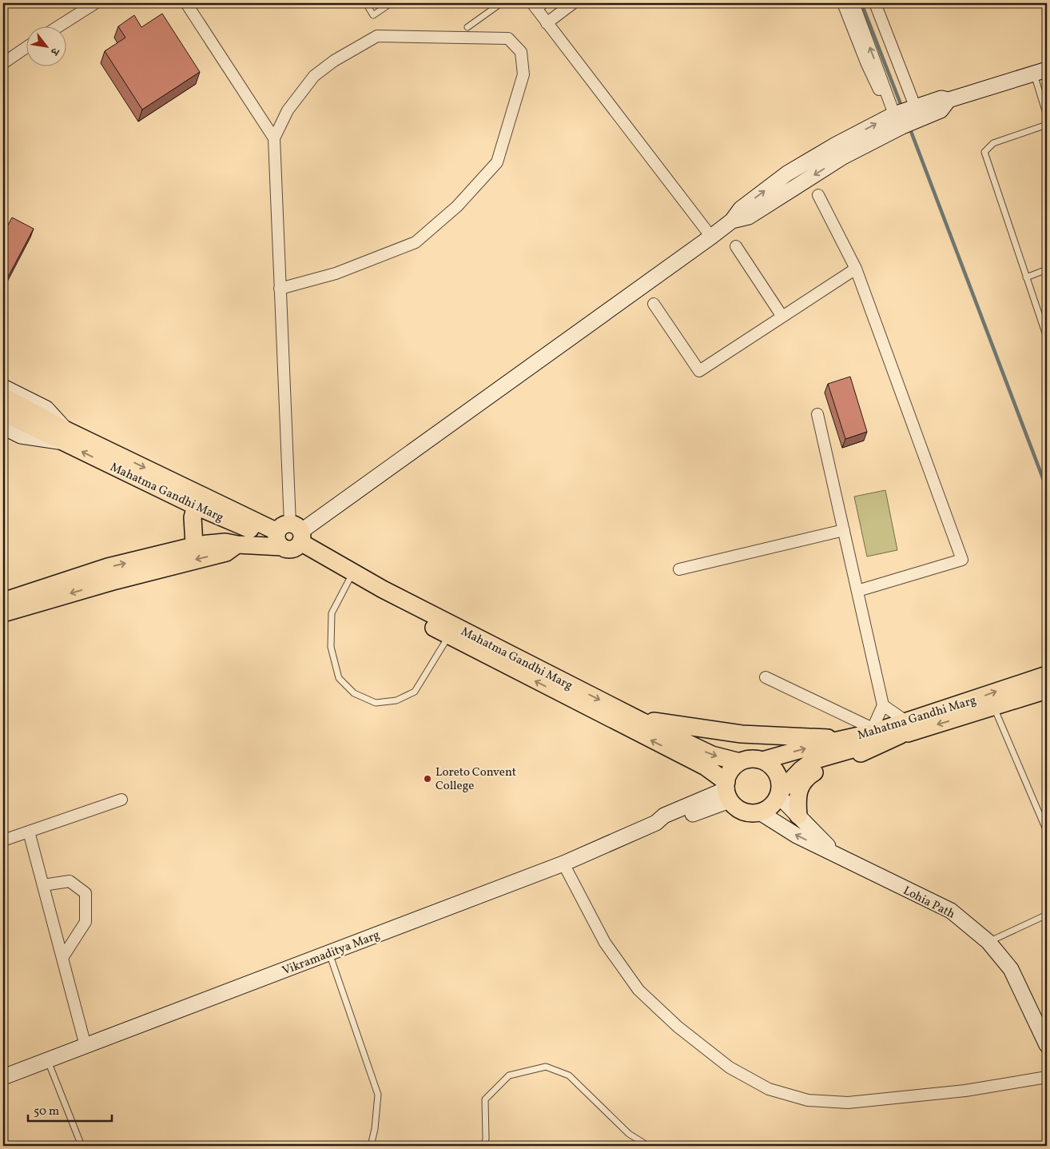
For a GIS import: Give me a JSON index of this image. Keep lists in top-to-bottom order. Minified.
{"streets":{"main road":["Mahatma Gandhi Marg","Lohia Path","Vikramaditya Marg"]},"crossings":[["Mahatma Gandhi Marg","Lohia Path"],["Mahatma Gandhi Marg","Vikramaditya Marg"],["Lohia Path","Vikramaditya Marg"]],"places":["Loreto Convent College"],"scale_bar":"50 m","north":"bottom right"}
